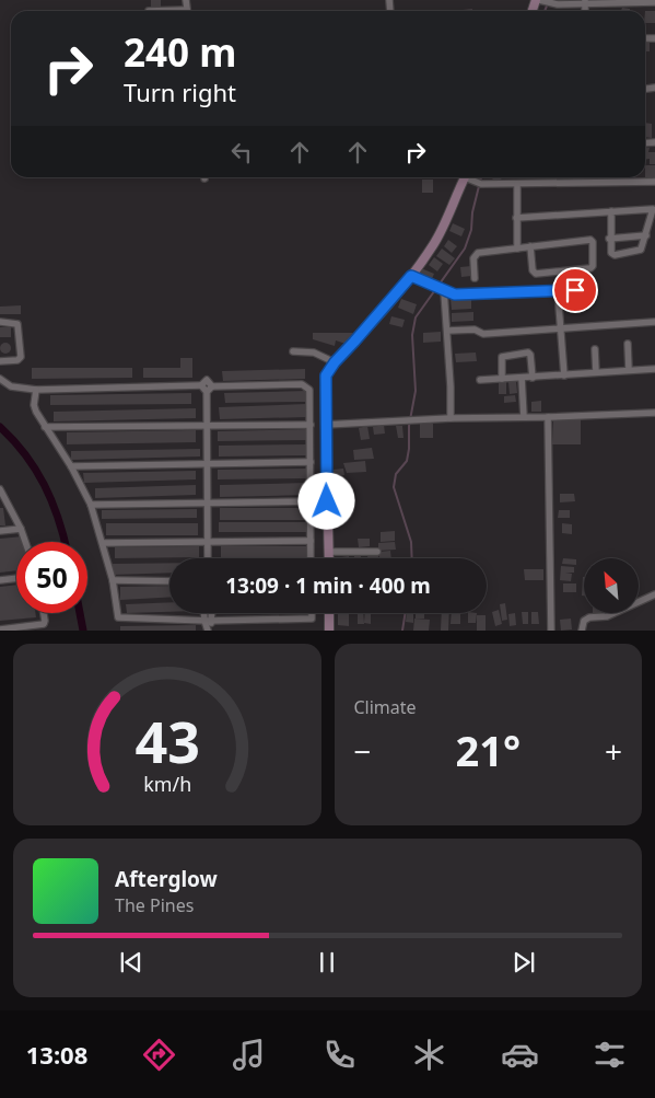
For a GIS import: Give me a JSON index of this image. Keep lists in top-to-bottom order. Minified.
{"north":"top left","page":{"turn":["240 m","Turn right"],"limit":"50","trip":"13:09 · 1 min · 400 m","tile":"Climate","heat":["−","21°","+"],"song":["Afterglow","The Pines"],"tabs":"13:08","gauge":["43","km/h"]}}
